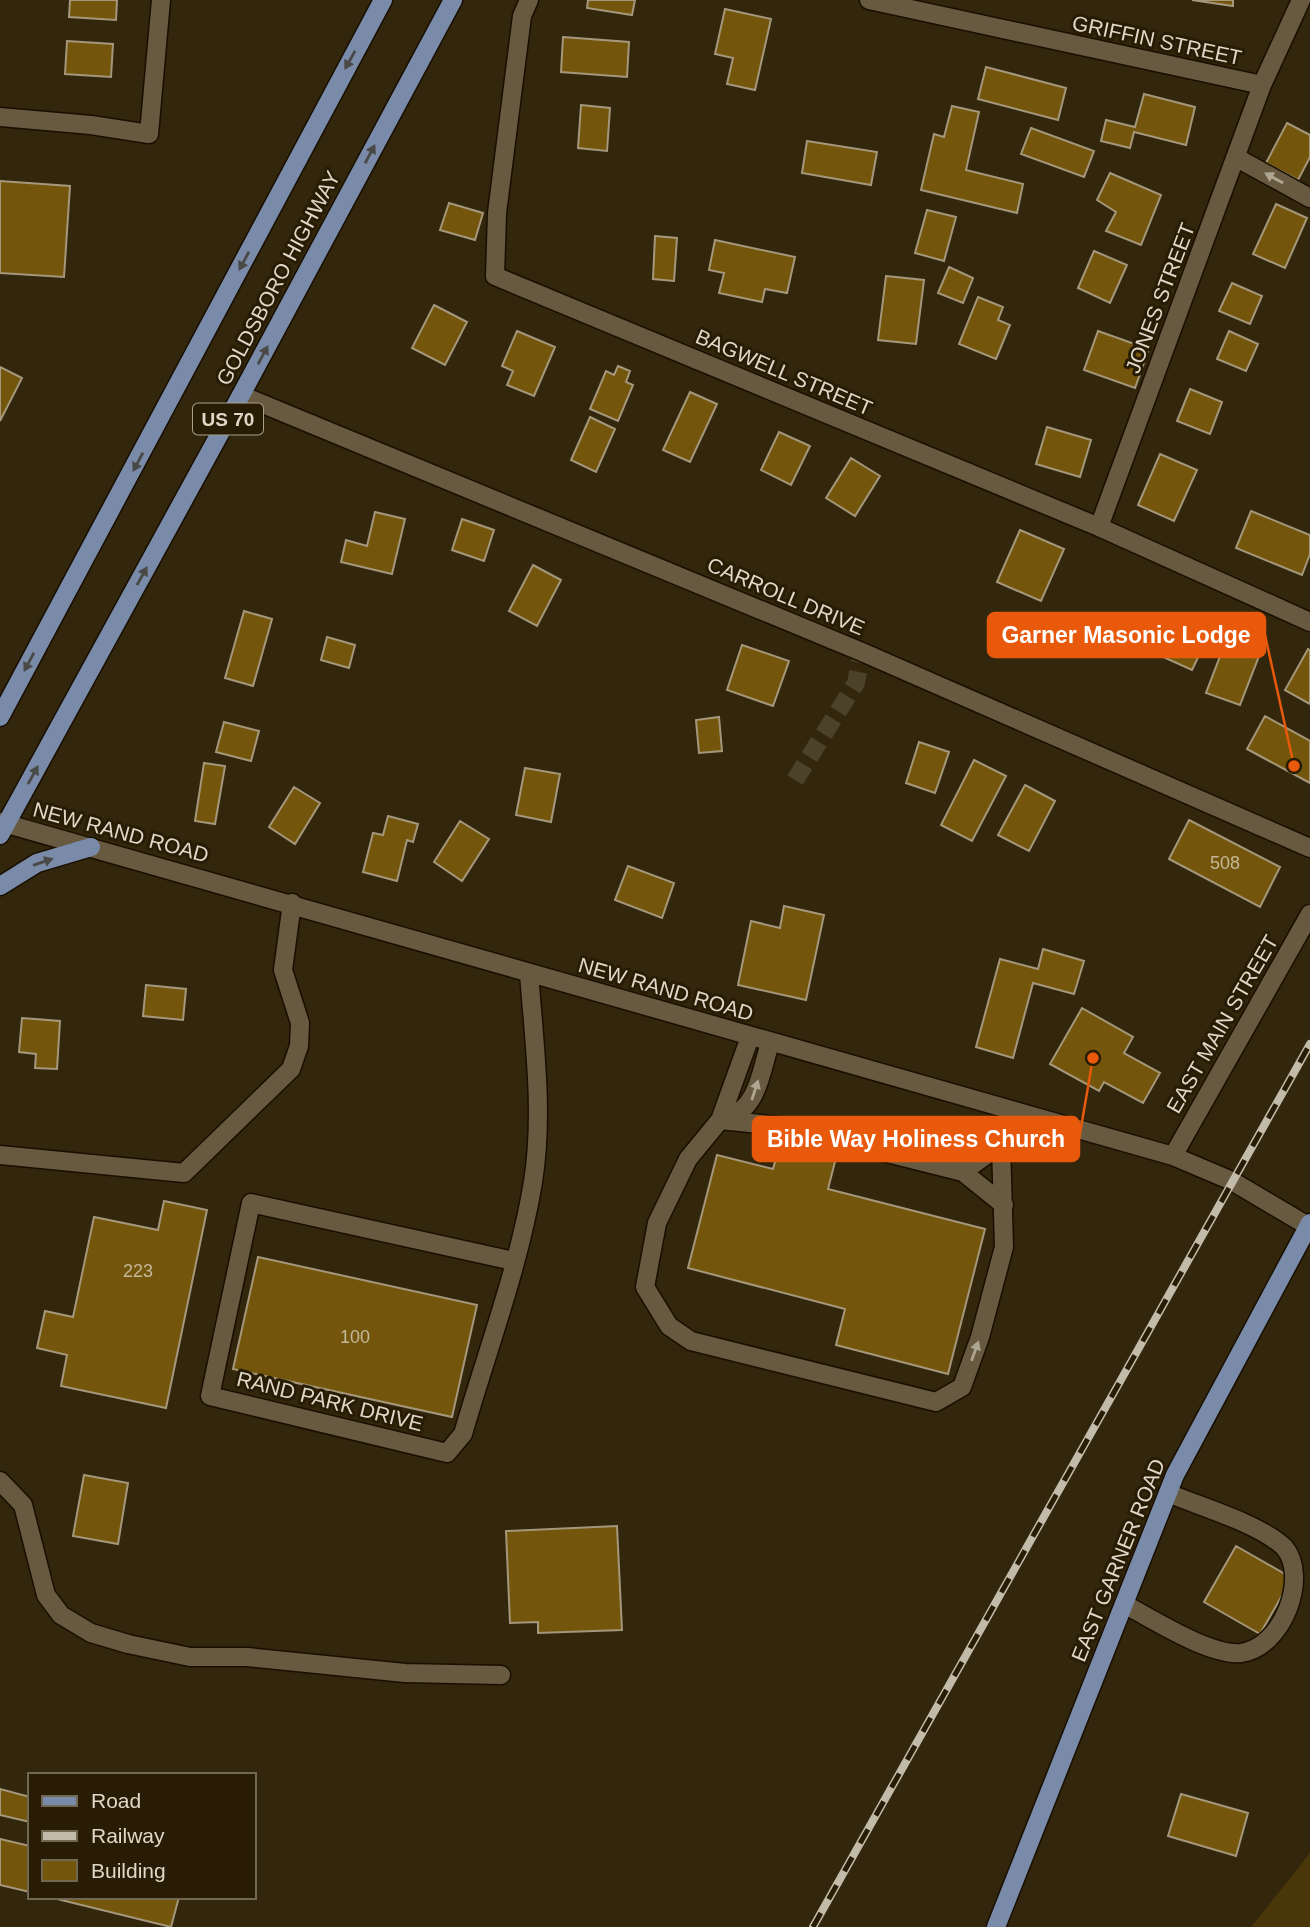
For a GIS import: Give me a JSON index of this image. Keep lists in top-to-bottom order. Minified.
{"streets":{"main road":["GOLDSBORO HIGHWAY","US 70","EAST GARNER ROAD"],"street":["GRIFFIN STREET","JONES STREET","BAGWELL STREET","CARROLL DRIVE","NEW RAND ROAD","EAST MAIN STREET","RAND PARK DRIVE"]},"crossings":[["GRIFFIN STREET","JONES STREET"],["GOLDSBORO HIGHWAY","CARROLL DRIVE"],["GOLDSBORO HIGHWAY","NEW RAND ROAD"],["JONES STREET","BAGWELL STREET"],["NEW RAND ROAD","EAST MAIN STREET"],["NEW RAND ROAD","RAND PARK DRIVE"],["NEW RAND ROAD","EAST GARNER ROAD"]],"places":["Garner Masonic Lodge","Bible Way Holiness Church"],"house_numbers":["508","223","100"],"legend":["Road","Railway","Building"]}
